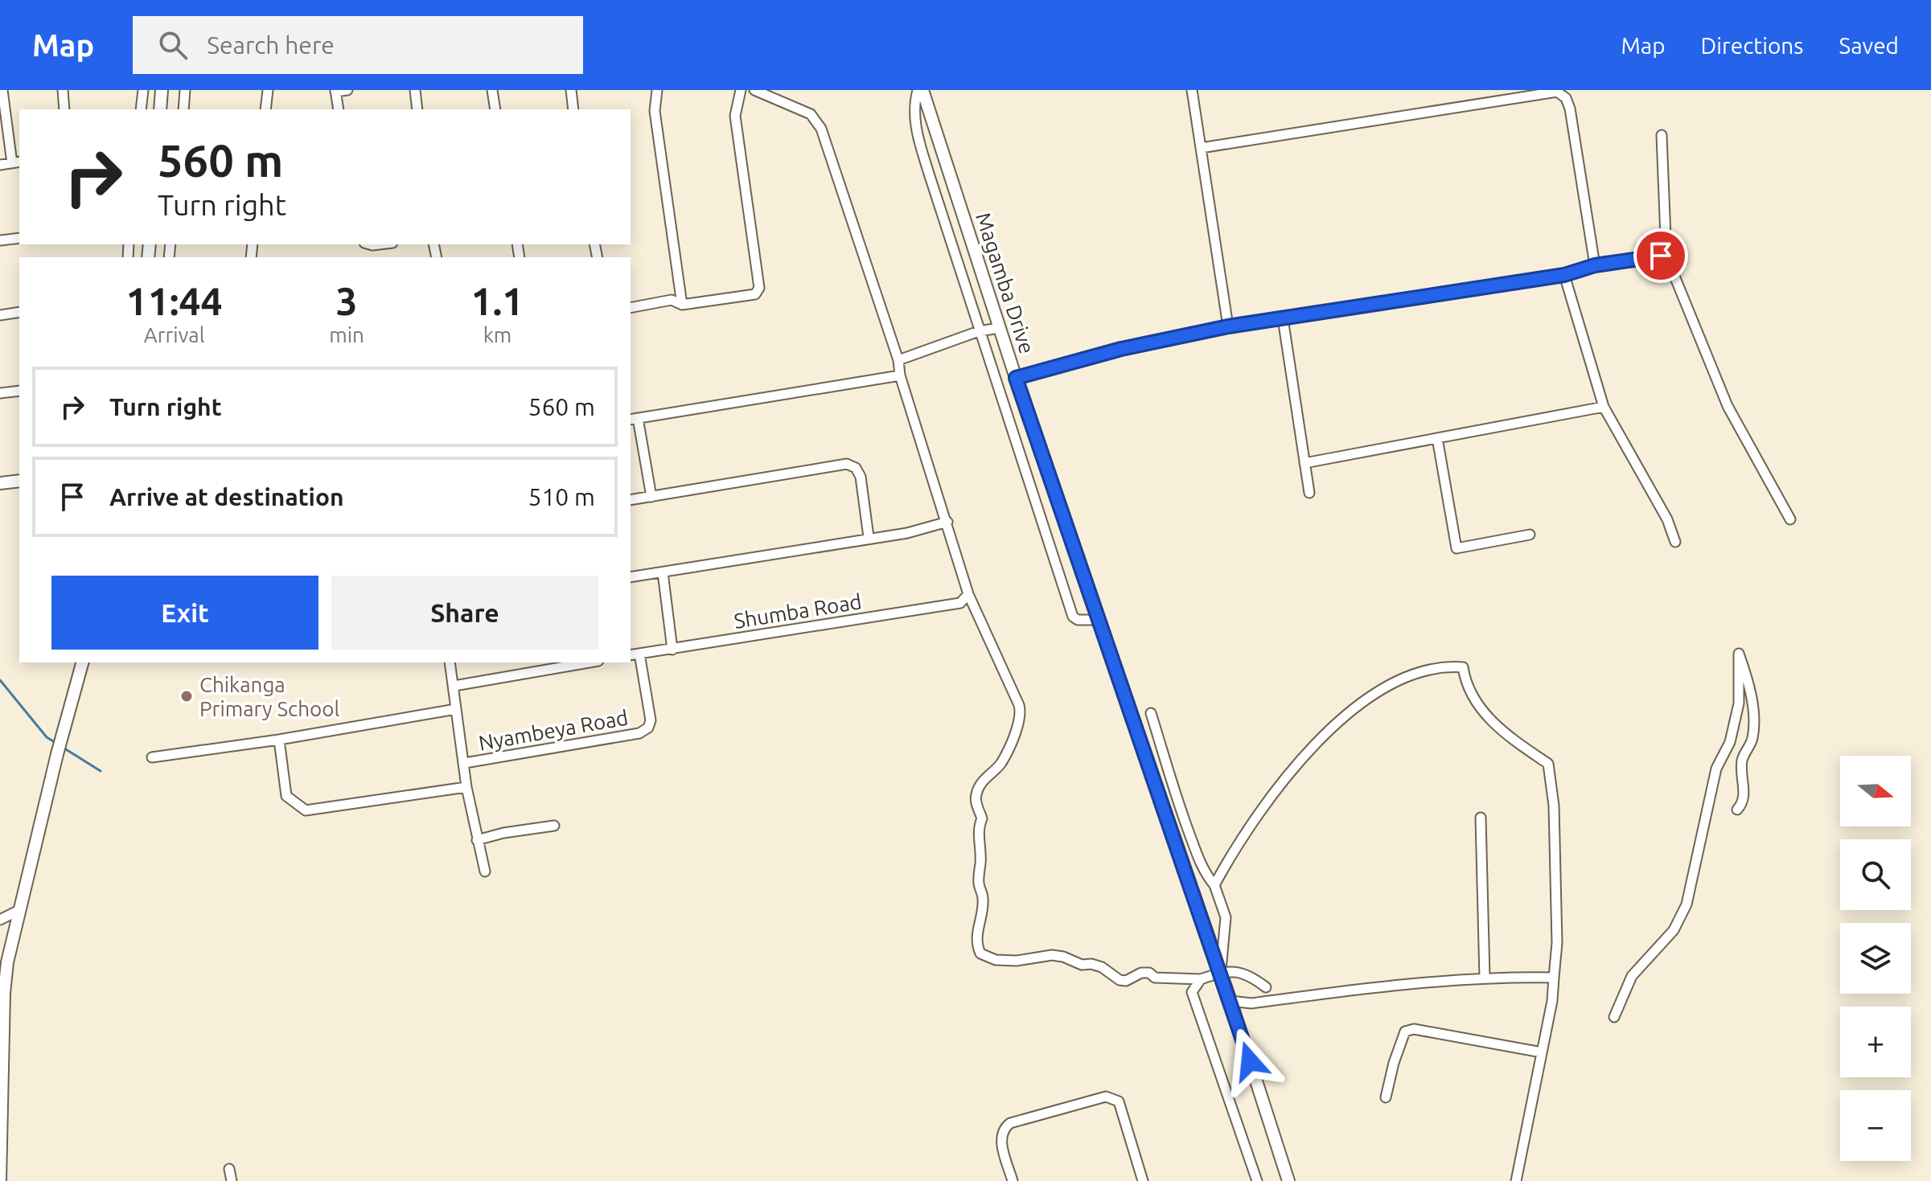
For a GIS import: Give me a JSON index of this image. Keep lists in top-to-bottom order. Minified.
{"streets":{"street":["Magamba Drive","Shumba Road","Nyambeya Road"]},"crossings":[["Shumba Road","Nyambeya Road"]],"places":["Chikanga Primary School"],"north":"right","page":{"header":"Map","search":"Search here","nav":["Map","Directions","Saved"],"turn":["560 m","Turn right"],"eta":["11:44","Arrival","3","min","1.1","km"],"list":[{"name":"Turn right","value":"560 m"},{"name":"Arrive at destination","value":"510 m"}],"buttons":["Exit","Share"],"map_buttons":["+","−"]}}
